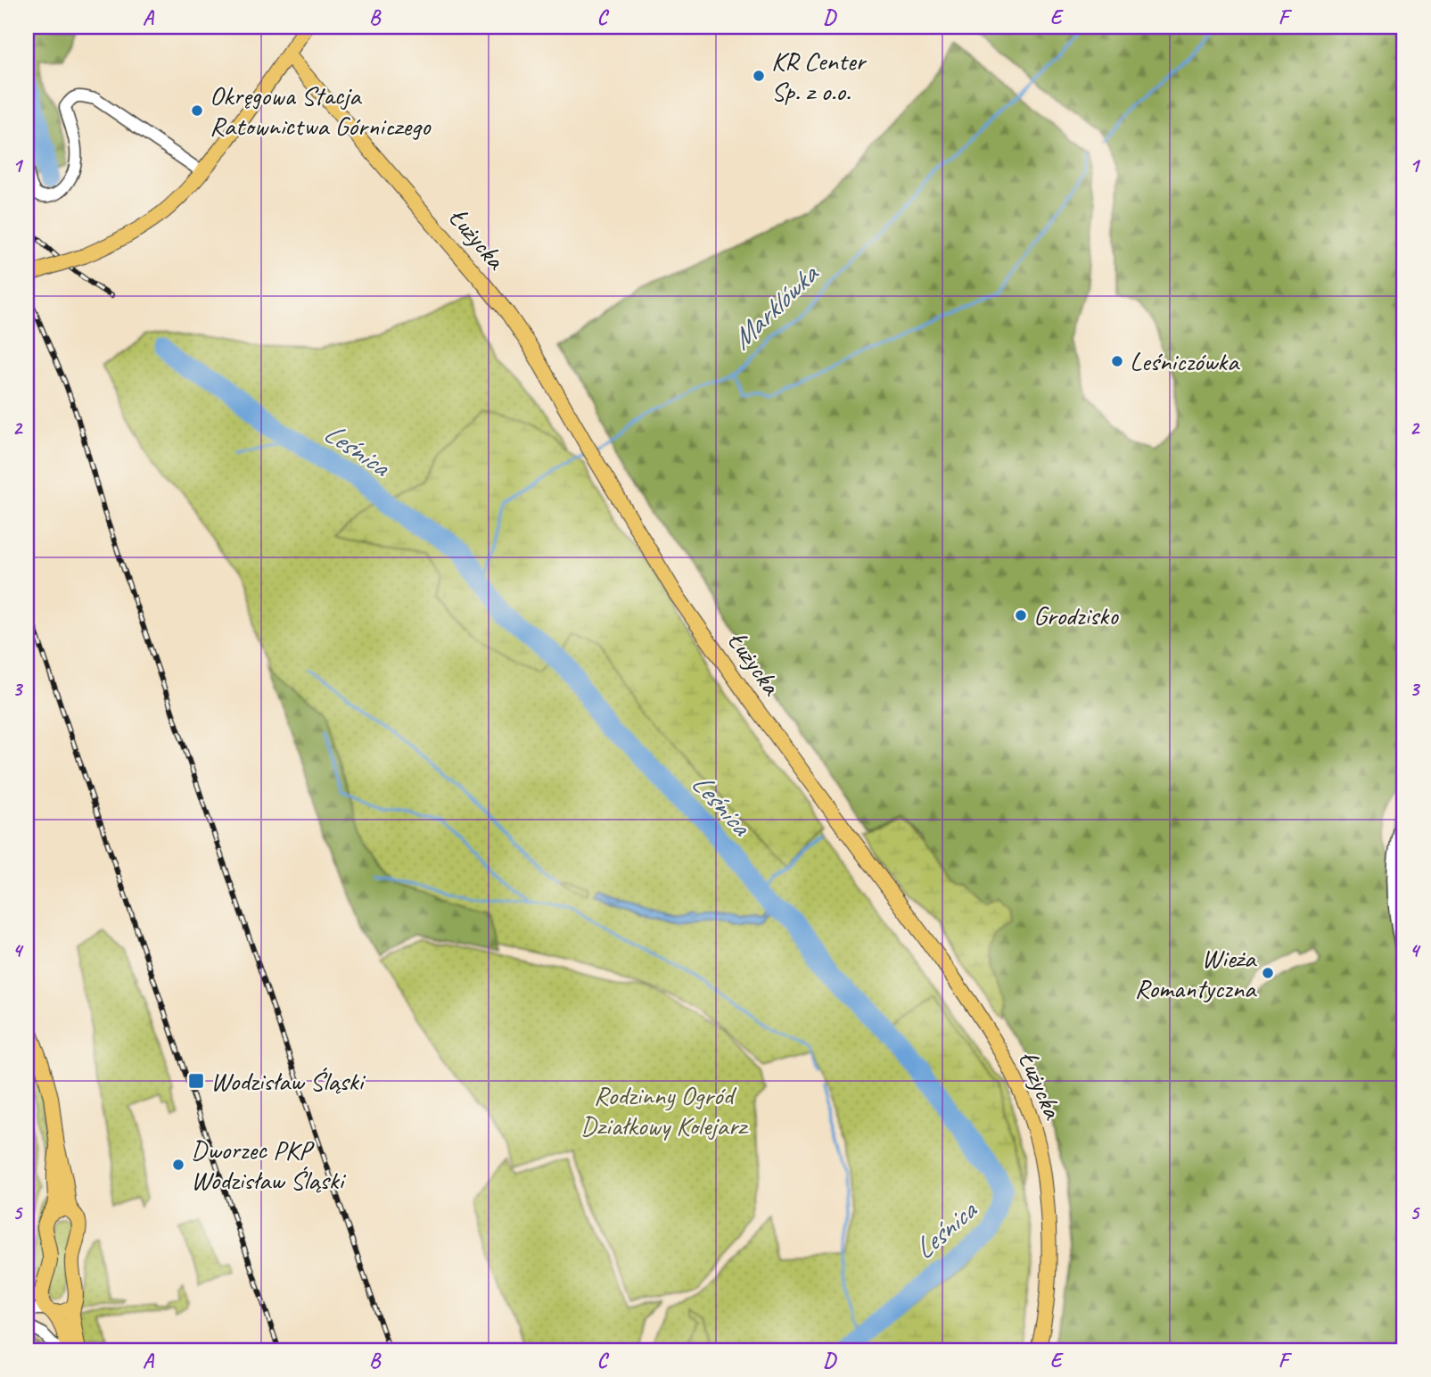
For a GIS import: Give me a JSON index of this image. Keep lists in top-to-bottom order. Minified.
{"streets":{"main road":["Łużycka"]},"water":["Marklówka","Leśnica"],"parks":["Rodzinny Ogród Działkowy Kolejarz"],"places":{"other":["KR Center Sp. z o.o.","Okręgowa Stacja Ratownictwa Górniczego","Leśniczówka","Grodzisko","Wieża Romantyczna","Dworzec PKP Wodzisław Śląski"],"transit":["Wodzisław Śląski"]},"grid":{"columns":["A","B","C","D","E","F"],"rows":["1","2","3","4","5"]}}
